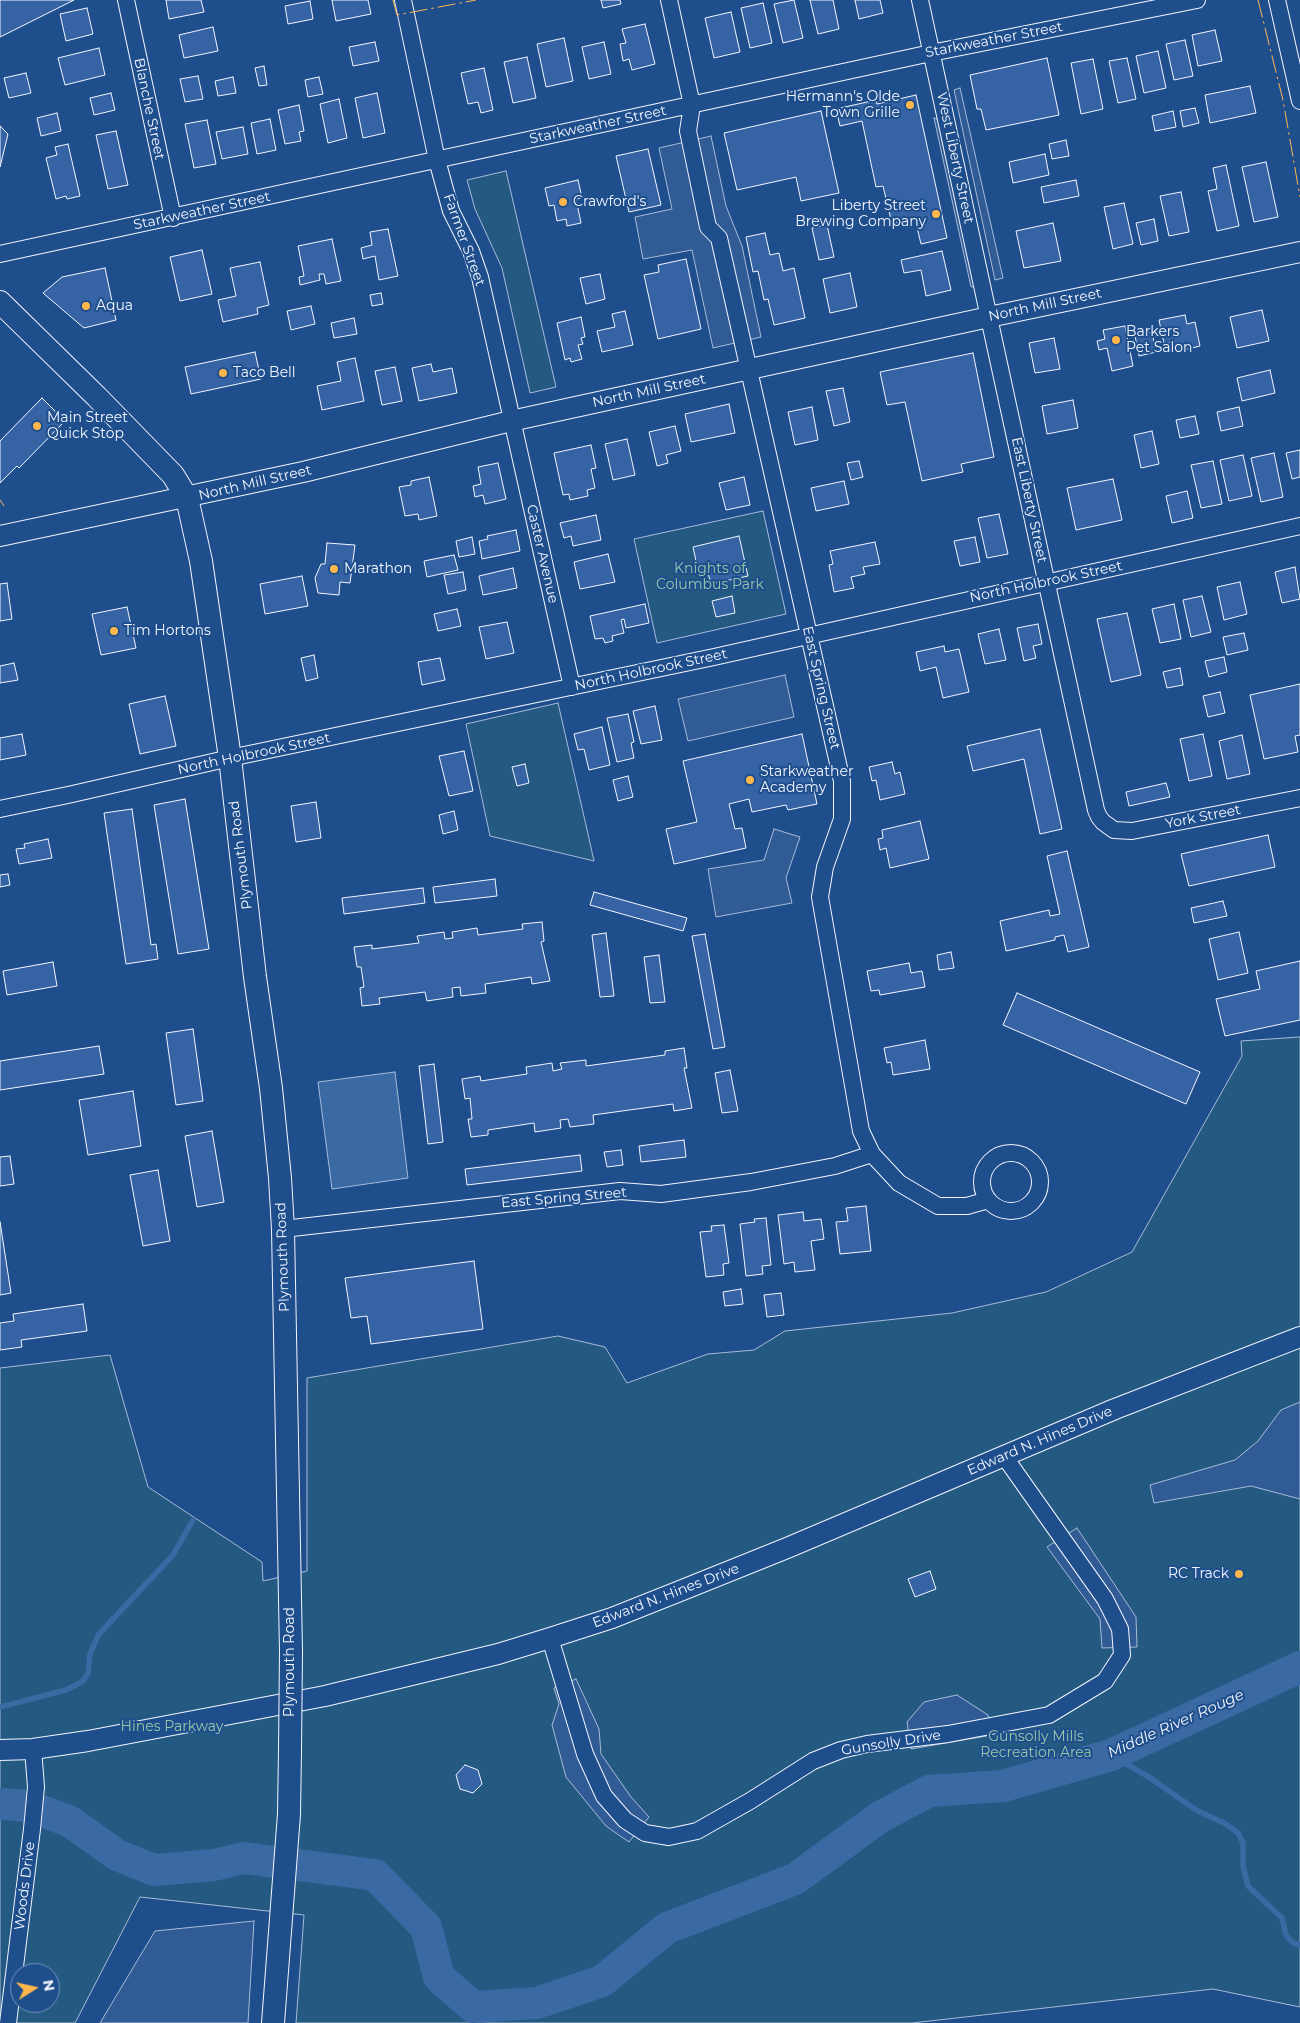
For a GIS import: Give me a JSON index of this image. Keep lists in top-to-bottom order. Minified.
{"streets":{"main road":["Plymouth Road"],"street":["Starkweather Street","Blanche Street","West Liberty Street","Farmer Street","North Mill Street","East Liberty Street","Caster Avenue","North Holbrook Street","East Spring Street","York Street","Edward N. Hines Drive","Gunsolly Drive","Woods Drive"]},"crossings":[["Starkweather Street","Blanche Street"],["Starkweather Street","West Liberty Street"],["Starkweather Street","Farmer Street"],["Starkweather Street","East Spring Street"],["West Liberty Street","North Mill Street"],["West Liberty Street","East Liberty Street"],["Farmer Street","North Mill Street"],["Farmer Street","Caster Avenue"],["North Mill Street","East Liberty Street"],["North Mill Street","Caster Avenue"],["North Mill Street","East Spring Street"],["North Mill Street","Plymouth Road"],["East Liberty Street","North Holbrook Street"],["East Liberty Street","York Street"],["Caster Avenue","North Holbrook Street"],["North Holbrook Street","East Spring Street"],["North Holbrook Street","Plymouth Road"],["East Spring Street","Plymouth Road"],["Edward N. Hines Drive","Gunsolly Drive"],["Edward N. Hines Drive","Woods Drive"]],"water":["Middle River Rouge"],"parks":["Knights of Columbus Park","Hines Parkway","Gunsolly Mills Recreation Area"],"places":["Hermann's Olde Town Grille","Crawford's","Liberty Street Brewing Company","Aqua","Barkers Pet Salon","Taco Bell","Main Street Quick Stop","Marathon","Tim Hortons","Starkweather Academy","RC Track"],"north":"right"}
